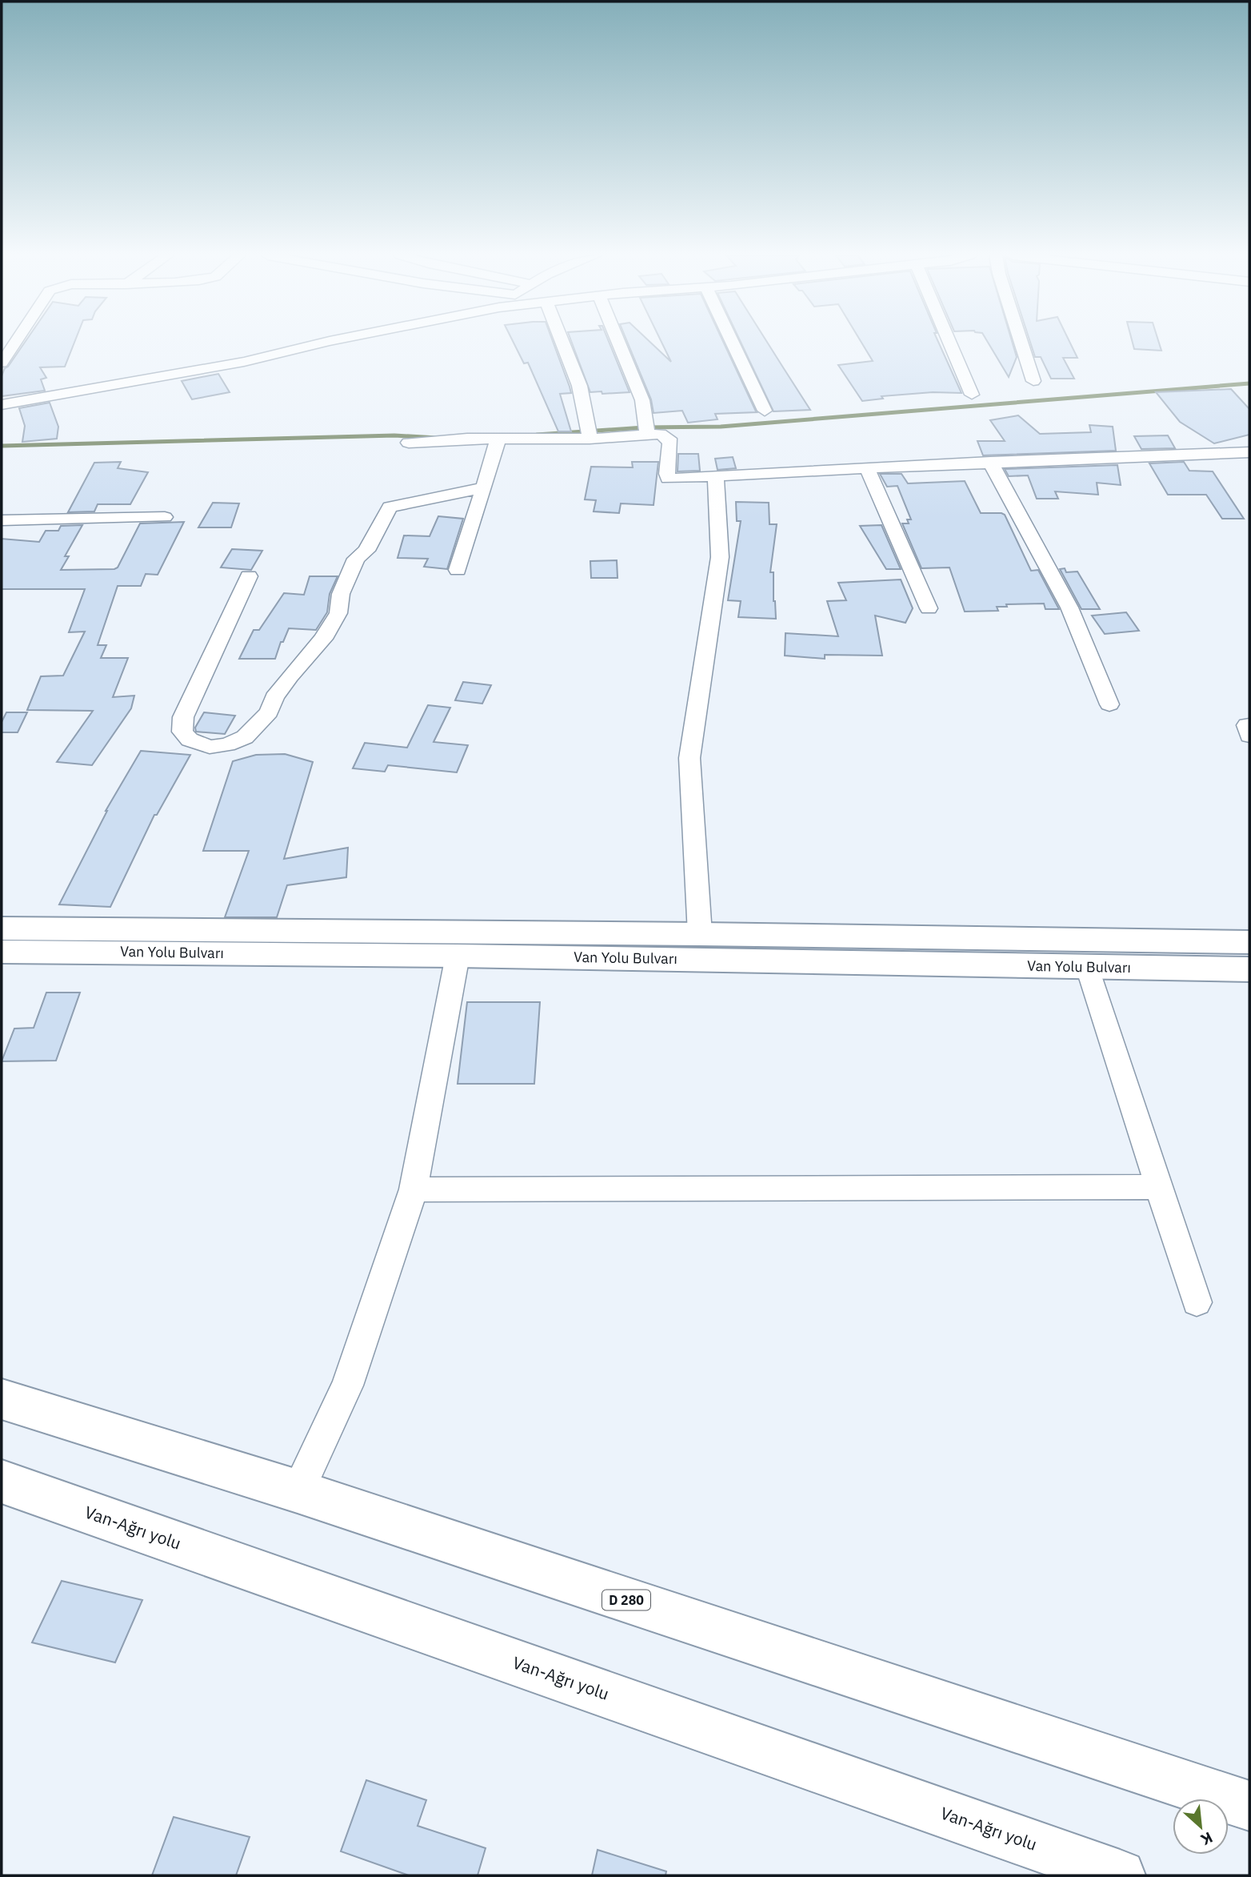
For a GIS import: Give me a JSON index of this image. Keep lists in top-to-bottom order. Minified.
{"streets":{"main road":["Van Yolu Bulvarı","Van-Ağrı yolu","D 280"]},"north":"bottom right"}
